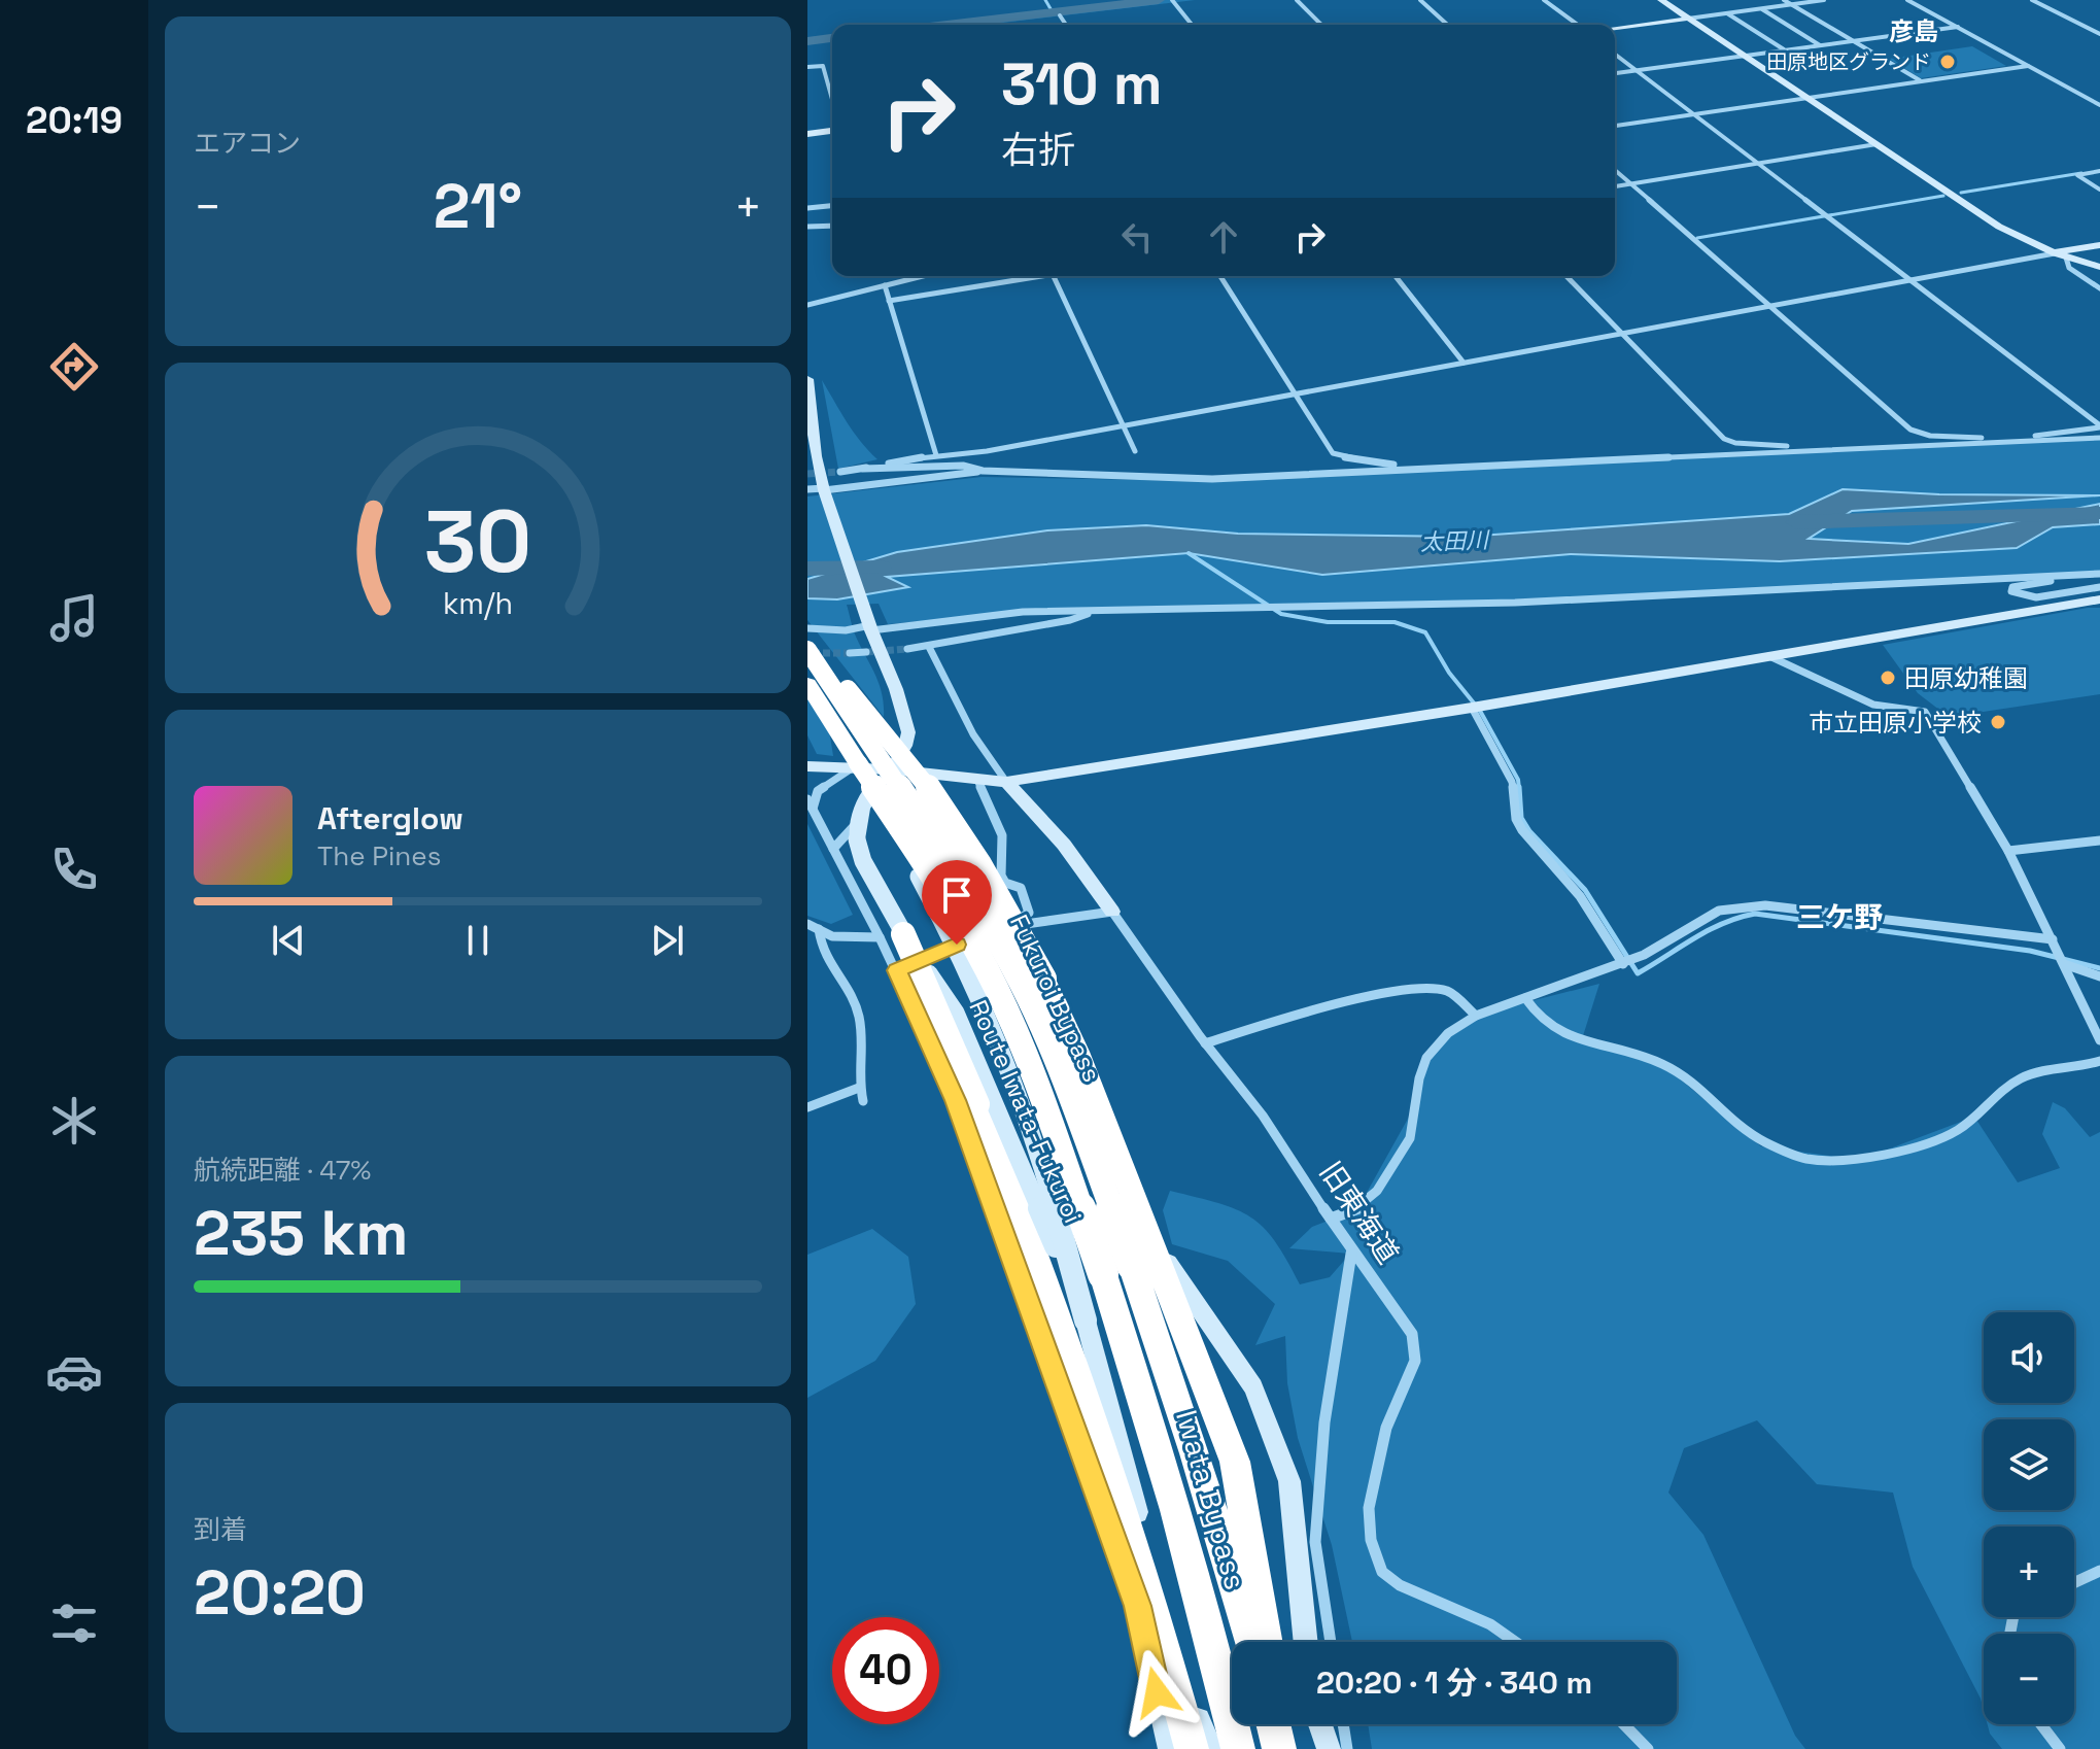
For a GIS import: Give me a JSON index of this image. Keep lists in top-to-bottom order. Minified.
{"streets":{"highway":["Fukuroi Bypass","Iwata Bypass"],"street":["Route Iwata-Fukuroi","旧東海道"]},"crossings":[["Fukuroi Bypass","Iwata Bypass"]],"districts":["彦島","三ケ野"],"water":["太田川"],"places":["田原地区グランド","田原幼稚園","市立田原小学校"],"page":{"tabs":"20:19","tile":["エアコン",["航続距離 · 47%","235 km"],["到着","20:20"]],"turn":["310 m","右折"],"heat":["−","21°","+"],"song":["Afterglow","The Pines"],"map_buttons":["+","−"],"limit":"40","trip":"20:20 · 1 分 · 340 m","gauge":["30","km/h"]}}
